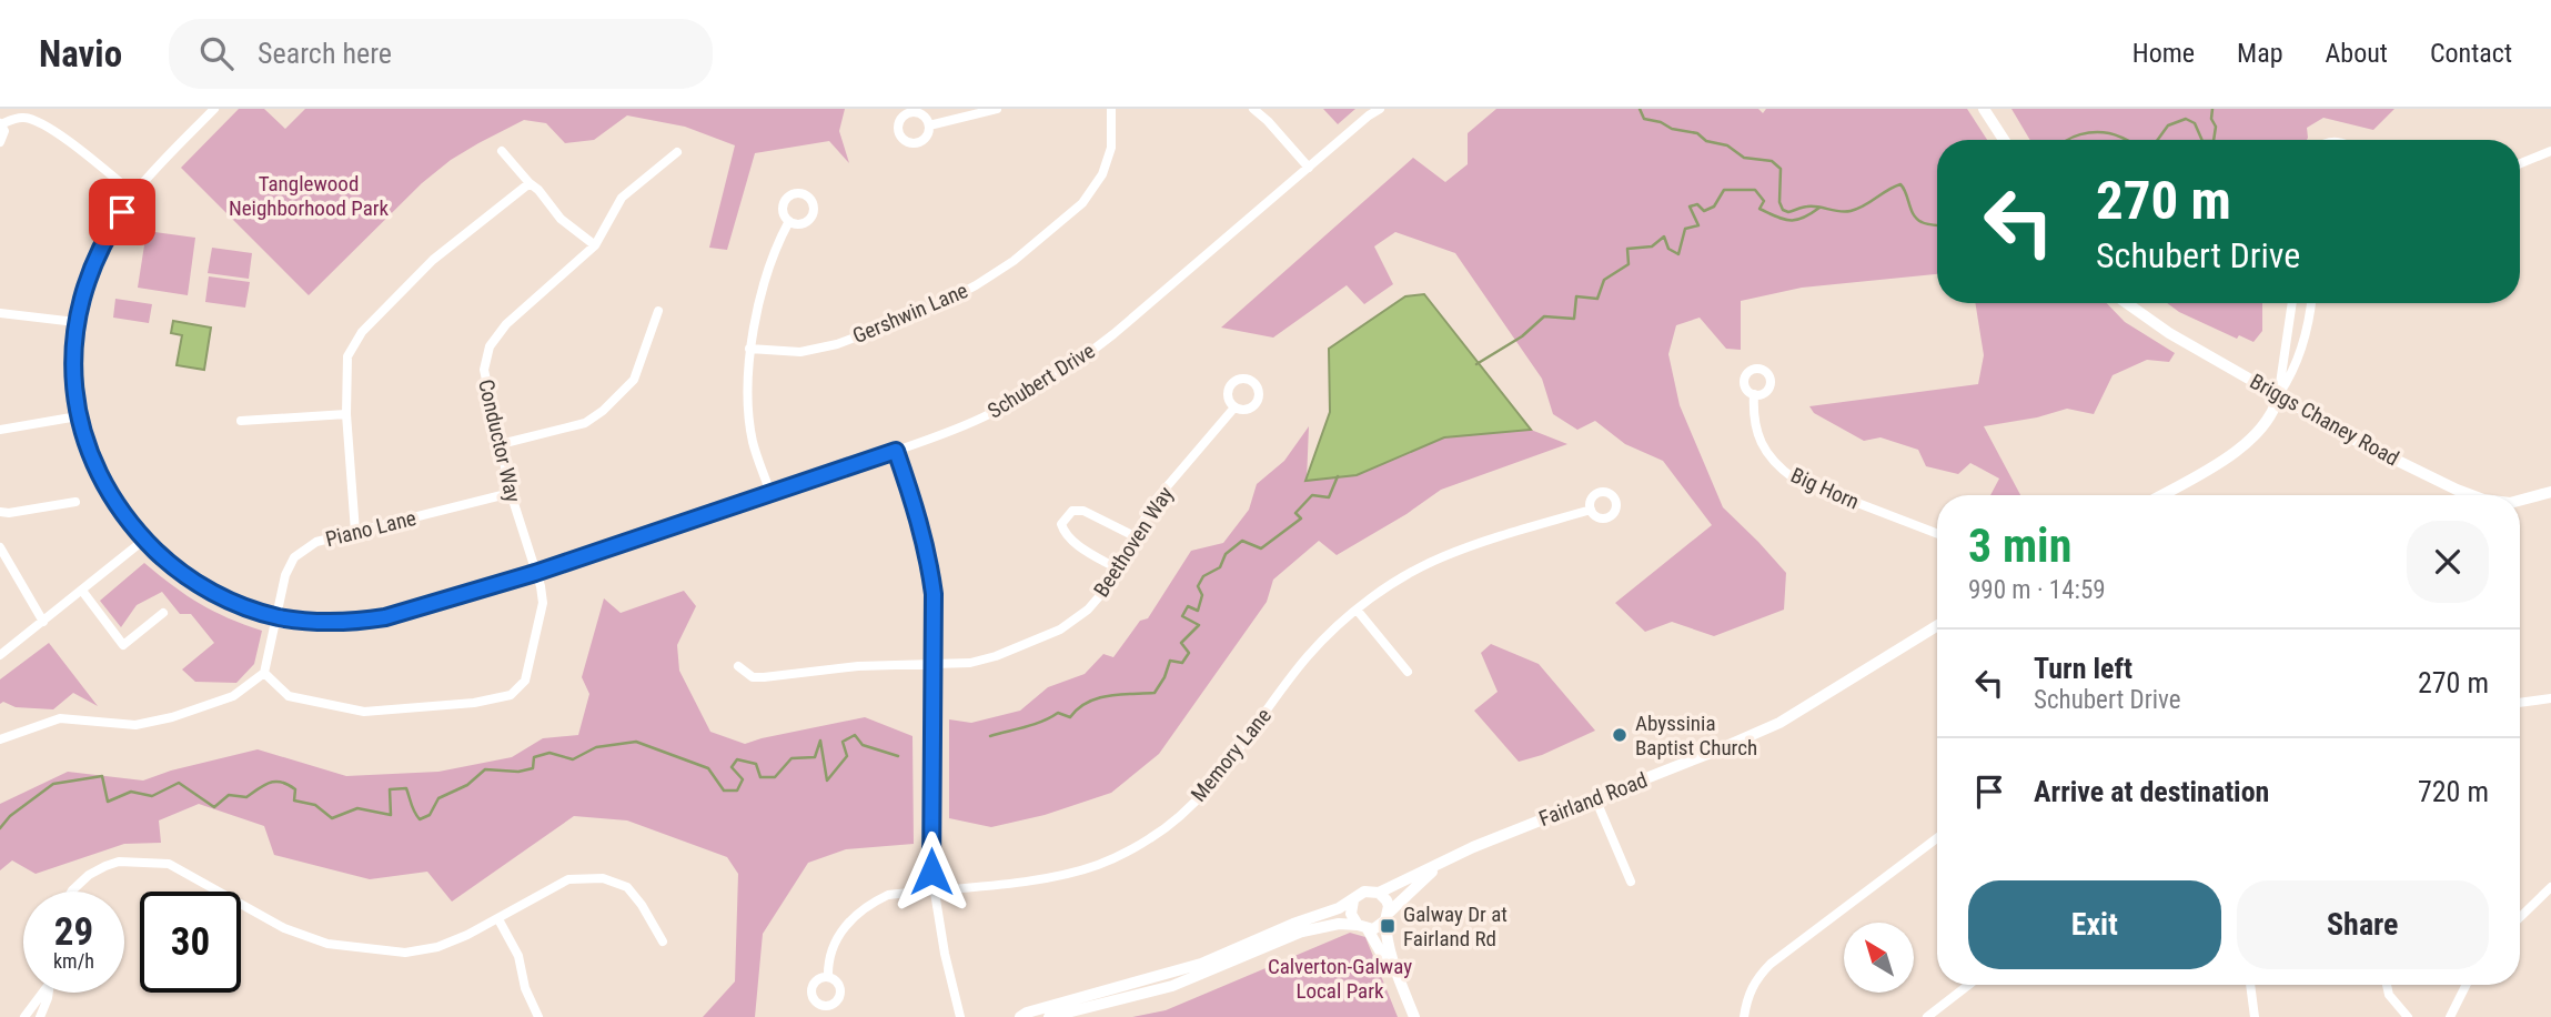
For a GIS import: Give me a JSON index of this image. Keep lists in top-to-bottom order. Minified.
{"streets":{"main road":["Briggs Chaney Road","Fairland Road"],"street":["Gershwin Lane","Schubert Drive","Conductor Way","Big Horn","Piano Lane","Beethoven Way","Memory Lane"]},"crossings":[["Schubert Drive","Conductor Way"],["Schubert Drive","Piano Lane"],["Conductor Way","Piano Lane"]],"parks":["Tanglewood Neighborhood Park","Calverton-Galway Local Park"],"places":{"other":["Abyssinia Baptist Church"],"transit":["Galway Dr at Fairland Rd"]},"north":"top left","page":{"header":"Navio","search":"Search here","nav":["Home","Map","About","Contact"],"turn":["270 m","Schubert Drive"],"heading":["3 min","990 m · 14:59"],"list":[{"name":"Turn left","note":"Schubert Drive","value":"270 m"},{"name":"Arrive at destination","value":"720 m"}],"buttons":["Exit","Share"],"speed":"29 km/h","limit":"30"}}
